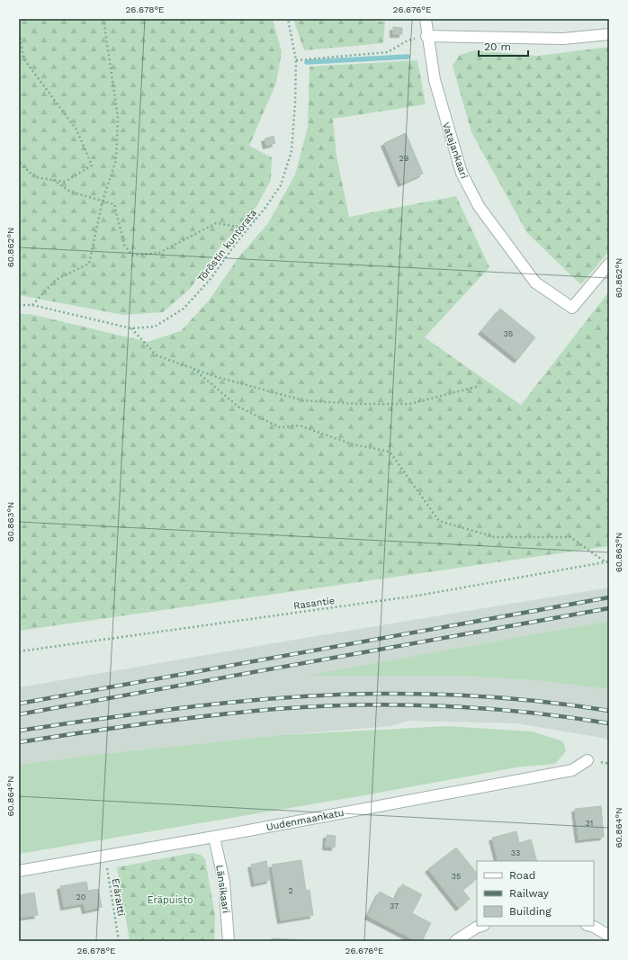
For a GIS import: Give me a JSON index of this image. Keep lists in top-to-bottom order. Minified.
{"streets":{"street":["Vatajankaari","Uudenmaankatu","Länsikaari"],"path":["Töröstin kuntorata","Rasantie","Eräraitti"]},"crossings":[["Uudenmaankatu","Länsikaari"],["Uudenmaankatu","Eräraitti"]],"parks":["Eräpuisto"],"house_numbers":["29","35","31","33","35","2","20","37"],"legend":["Road","Railway","Building"],"scale_bar":"20 m","coordinates":["26.678°E","26.676°E","60.862°N","60.863°N","60.864°N"]}
